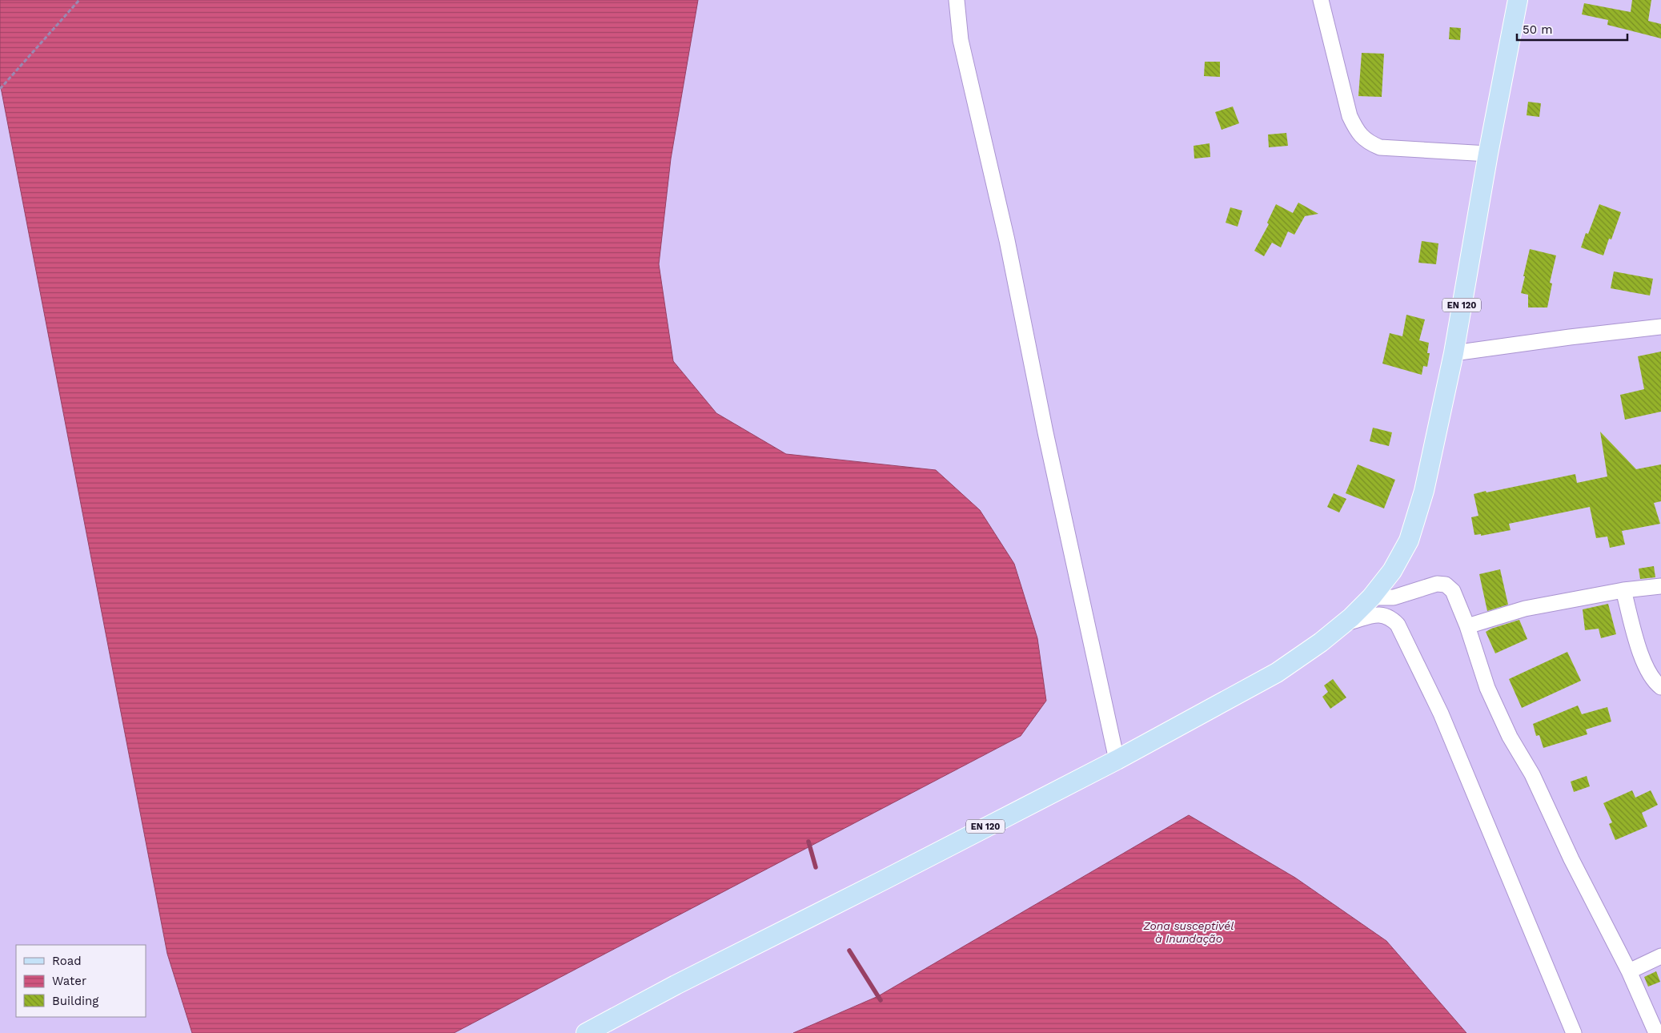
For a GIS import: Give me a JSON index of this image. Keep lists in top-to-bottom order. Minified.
{"streets":{"main road":["EN 120"]},"water":["Zona susceptivél à Inundação"],"legend":["Road","Water","Building"],"scale_bar":"50 m"}
